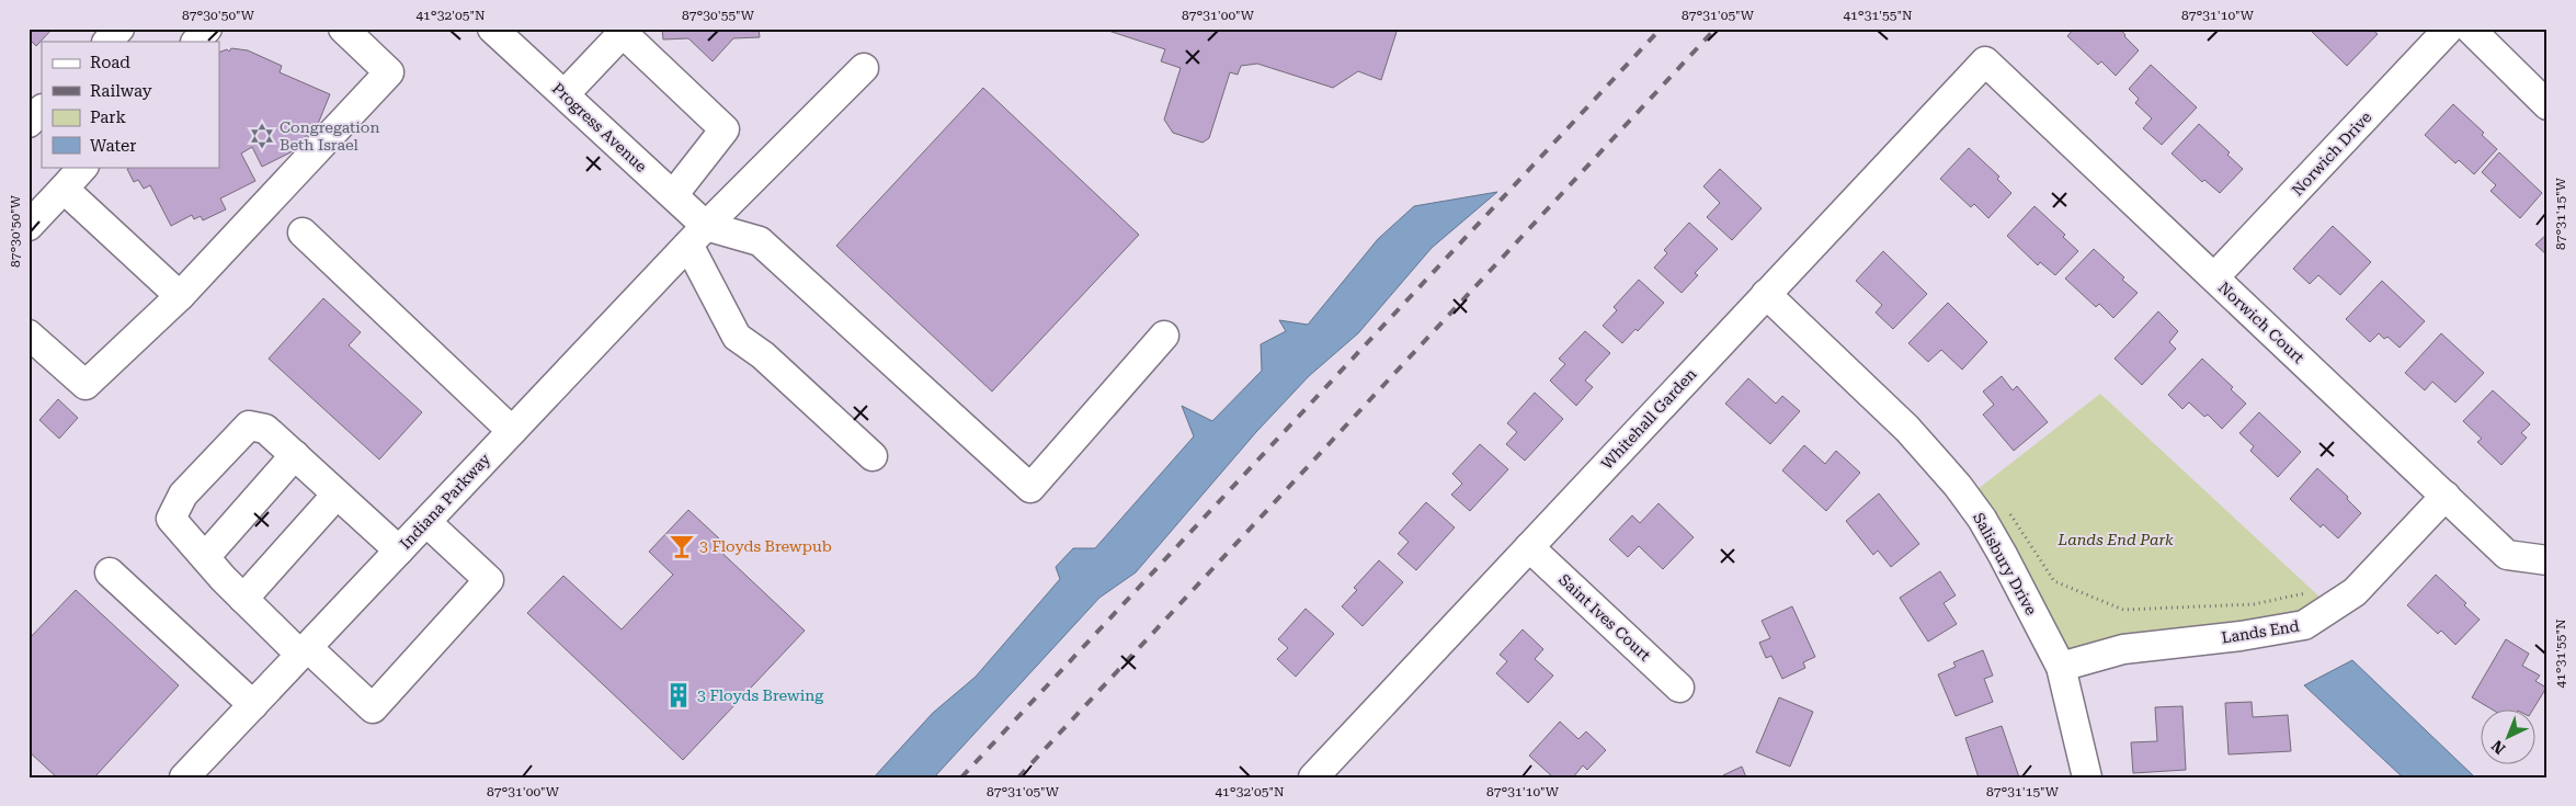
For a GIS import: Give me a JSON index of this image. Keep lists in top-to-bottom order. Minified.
{"streets":{"street":["Progress Avenue","Norwich Drive","Norwich Court","Whitehall Garden","Indiana Parkway","Salisbury Drive","Saint Ives Court","Lands End"]},"crossings":[["Progress Avenue","Indiana Parkway"],["Norwich Drive","Norwich Court"],["Norwich Court","Whitehall Garden"],["Norwich Court","Lands End"],["Whitehall Garden","Salisbury Drive"],["Whitehall Garden","Saint Ives Court"],["Salisbury Drive","Lands End"]],"parks":["Lands End Park"],"places":{"synagogue":["Congregation Beth Israel"],"bar":["3 Floyds Brewpub"],"building":["3 Floyds Brewing"]},"legend":["Road","Railway","Park","Water"],"north":"bottom left","coordinates":["87°30'50\"W","41°32'05\"N","87°30'55\"W","87°31'00\"W","87°31'05\"W","41°31'55\"N","87°31'10\"W","87°31'15\"W"]}
